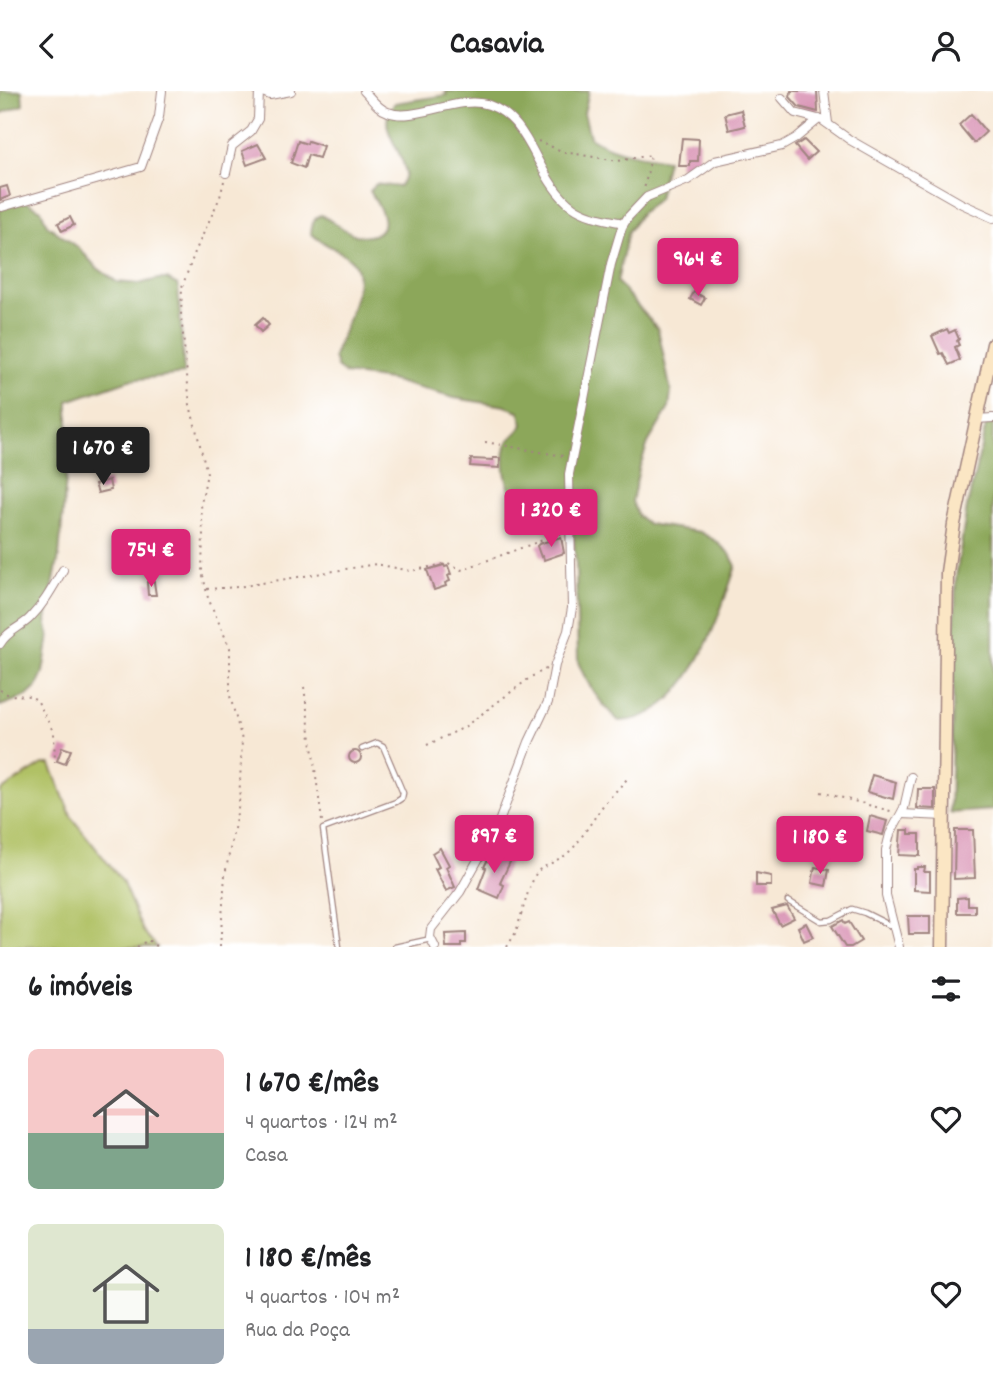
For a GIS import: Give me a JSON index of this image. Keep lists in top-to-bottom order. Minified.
{"page":{"header":"Casavia","price":["964 €","1 670 €","1 320 €","754 €","897 €","1 180 €"],"heading":"6 imóveis","list":[{"name":"1 670 €/mês","note":"4 quartos · 124 m² · Casa"},{"name":"1 180 €/mês","note":"4 quartos · 104 m² · Rua da Poça"}]}}
